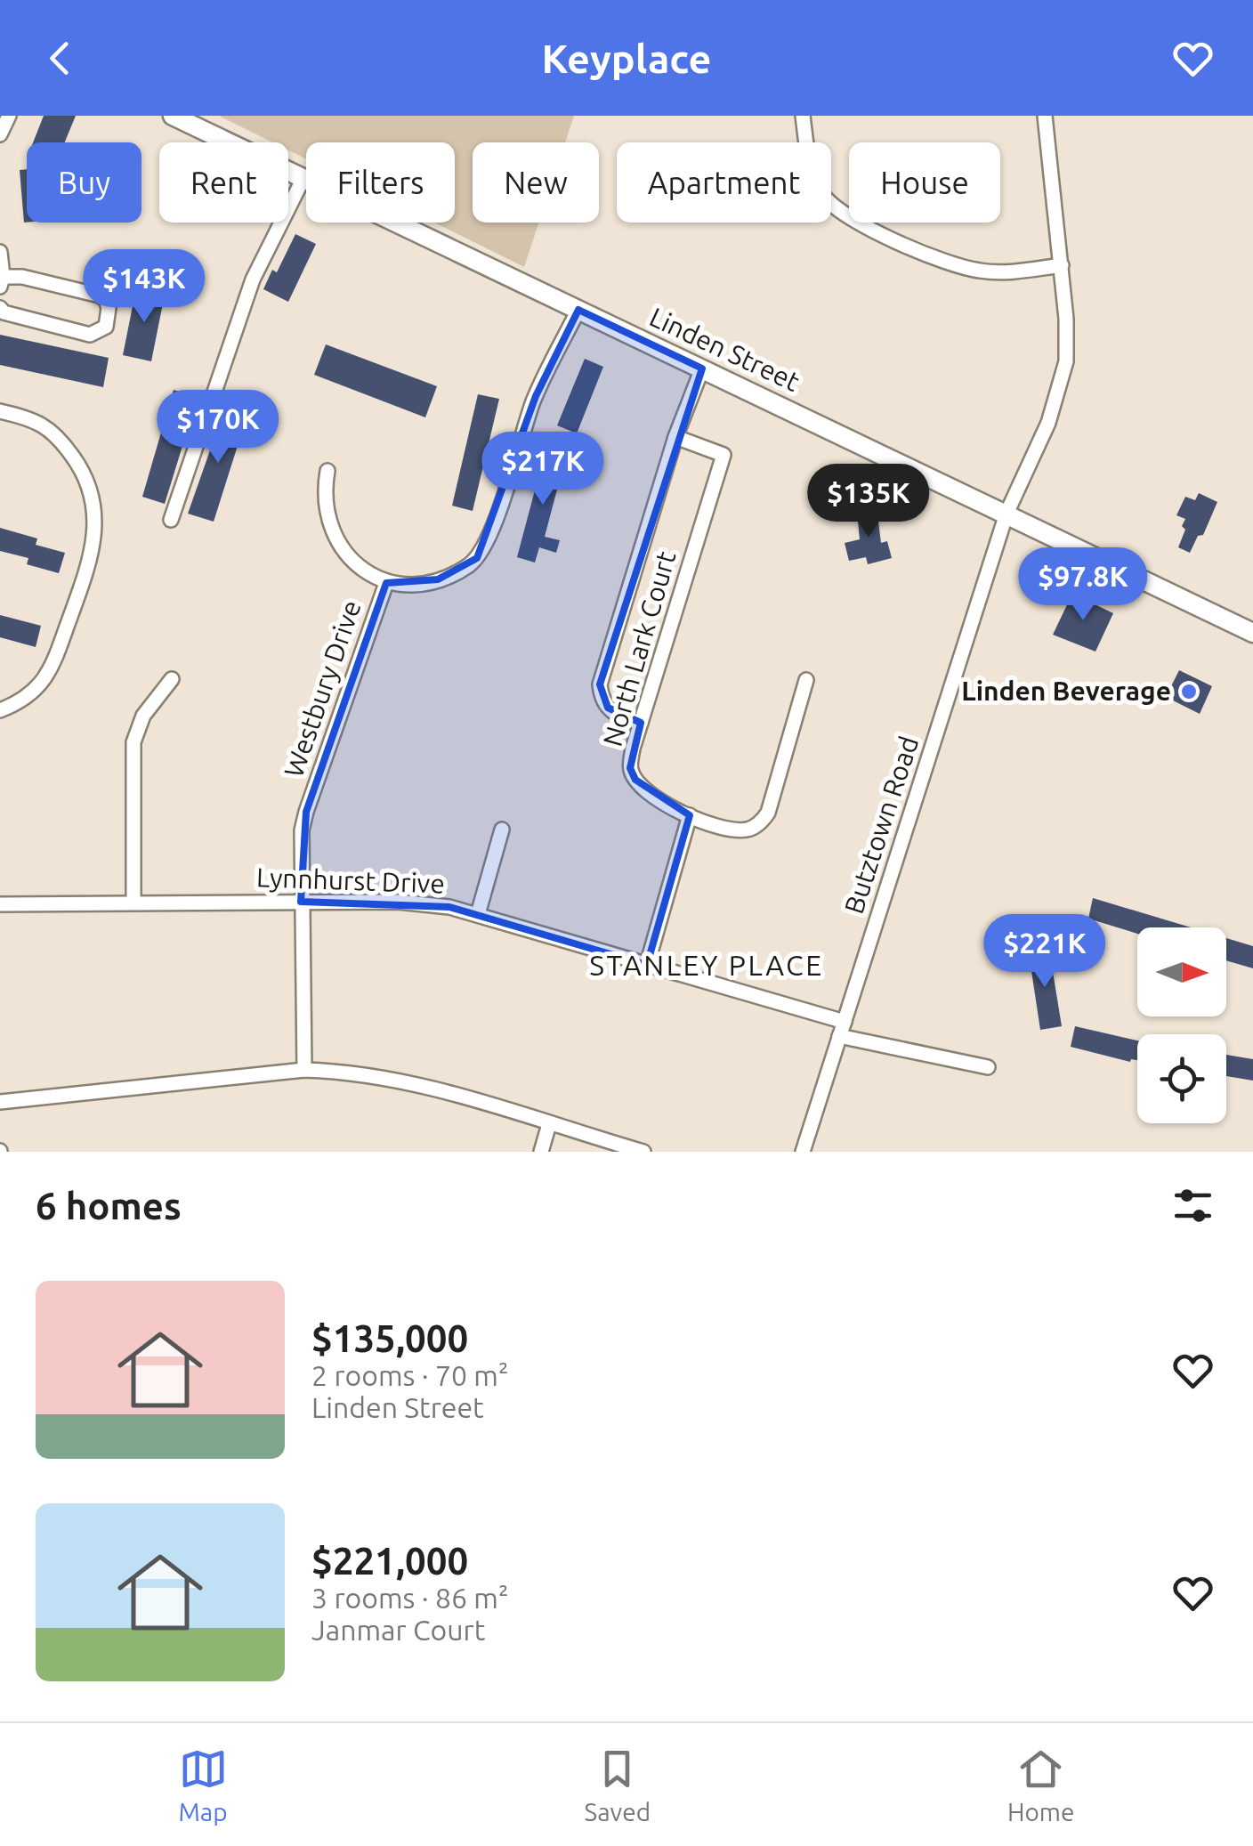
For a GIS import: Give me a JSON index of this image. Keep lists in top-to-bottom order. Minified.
{"streets":{"main road":["Linden Street"],"street":["North Lark Court","Westbury Drive","Butztown Road","Lynnhurst Drive"]},"crossings":[["Linden Street","Westbury Drive"],["Linden Street","Butztown Road"],["Westbury Drive","Lynnhurst Drive"],["Butztown Road","Lynnhurst Drive"]],"districts":["STANLEY PLACE"],"places":["Linden Beverage"],"north":"right","page":{"header":"Keyplace","chip":["Buy","Rent","Filters","New","Apartment","House"],"price":["$143K","$170K","$217K","$135K","$97.8K","$221K"],"heading":"6 homes","list":[{"name":"$135,000","note":"2 rooms · 70 m² · Linden Street"},{"name":"$221,000","note":"3 rooms · 86 m² · Janmar Court"}],"tabs":["Map","Saved","Home"]}}
